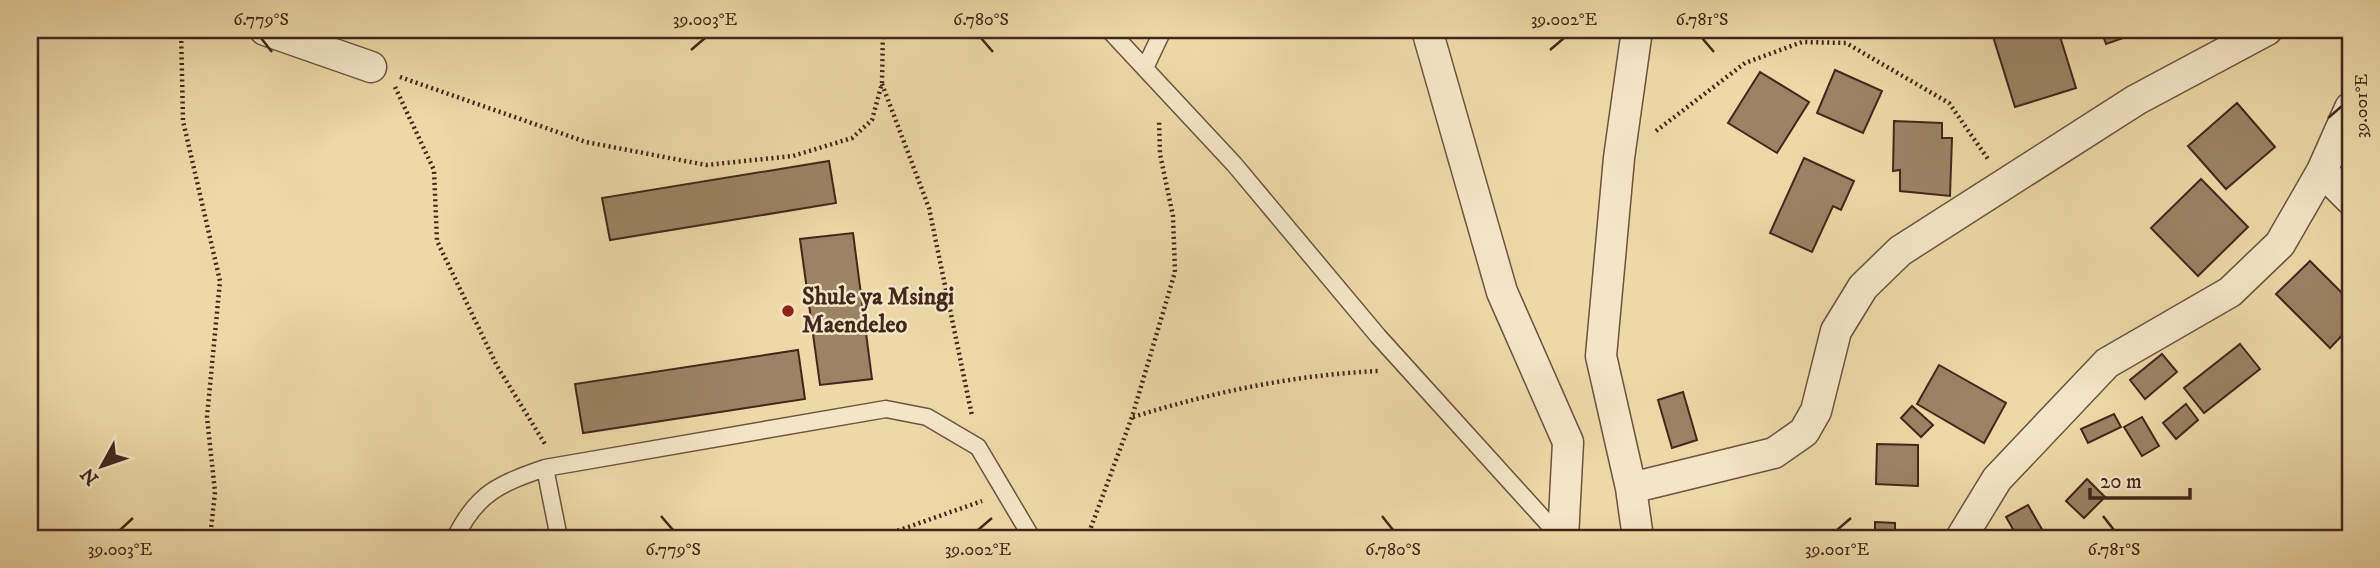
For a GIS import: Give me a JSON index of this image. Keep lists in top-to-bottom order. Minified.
{"places":["Shule ya Msingi Maendeleo"],"scale_bar":"20 m","north":"bottom left","coordinates":["6.779°S","39.003°E","6.780°S","39.002°E","6.781°S","39.001°E"]}
